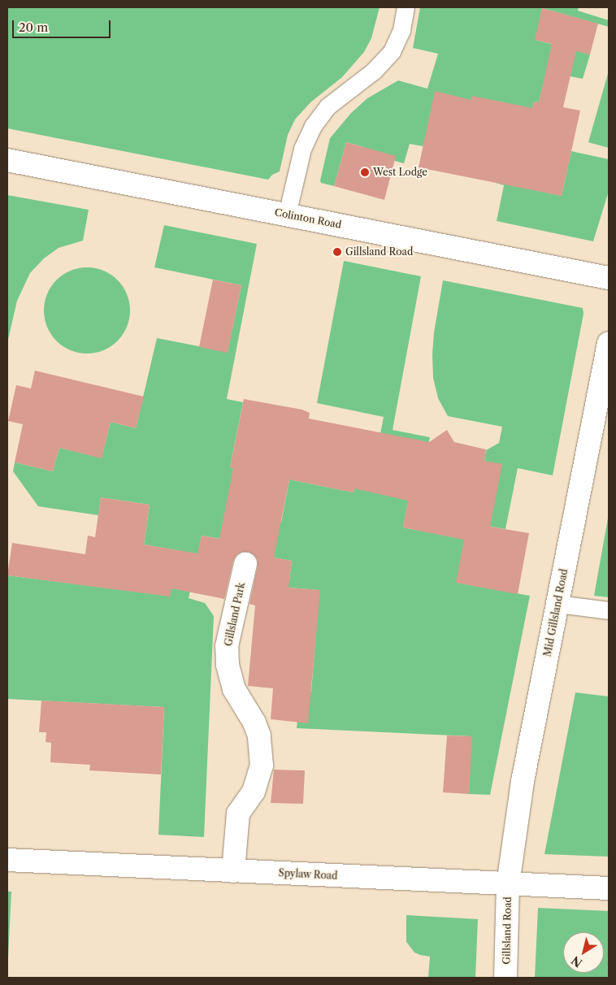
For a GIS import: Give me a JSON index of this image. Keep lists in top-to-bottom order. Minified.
{"streets":{"street":["Colinton Road","Mid Gillsland Road","Gillsland Park","Spylaw Road","Gillsland Road"]},"crossings":[["Mid Gillsland Road","Spylaw Road"],["Mid Gillsland Road","Gillsland Road"],["Gillsland Park","Spylaw Road"],["Spylaw Road","Gillsland Road"]],"places":["West Lodge","Gillsland Road"],"scale_bar":"20 m","north":"bottom left"}
